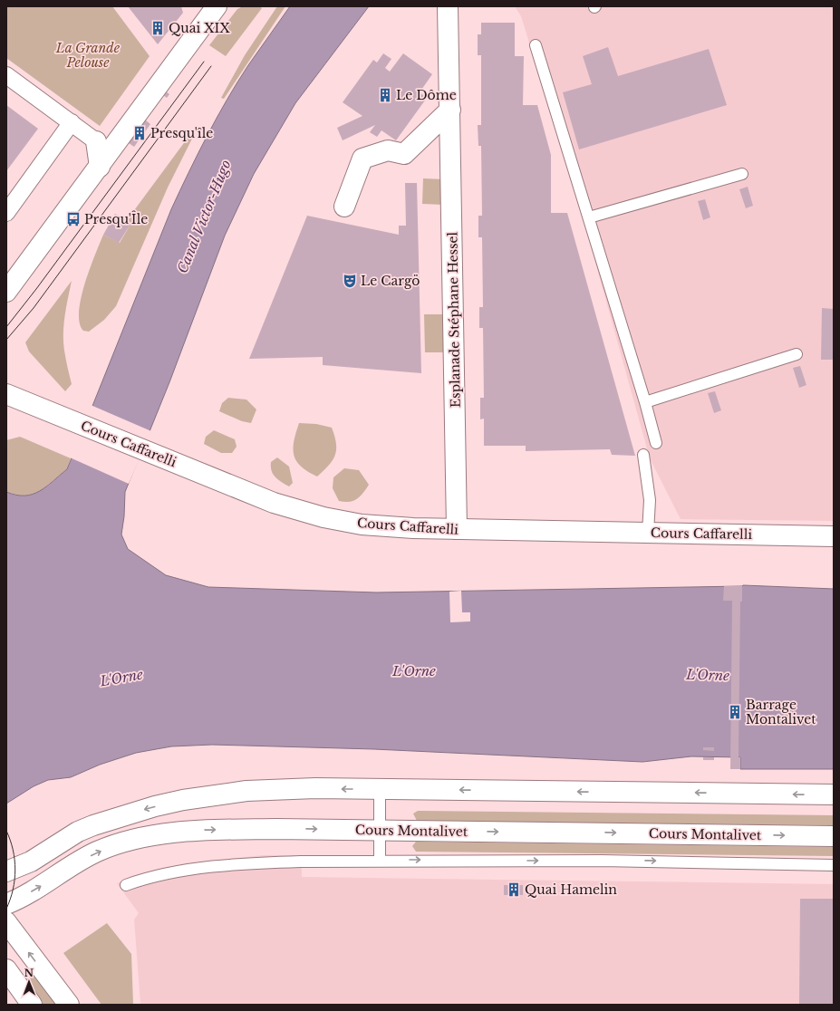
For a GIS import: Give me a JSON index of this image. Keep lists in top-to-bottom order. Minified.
{"streets":{"street":["Esplanade Stéphane Hessel","Cours Caffarelli","Cours Montalivet"]},"crossings":[["Esplanade Stéphane Hessel","Cours Caffarelli"]],"water":["Canal Victor-Hugo","L'Orne"],"parks":["La Grande Pelouse"],"places":{"building":["Quai XIX","Le Dôme","Presqu'île","Barrage Montalivet","Quai Hamelin"],"bus stop":["Presqu'Île"],"theatre":["Le Cargö"]},"north":"top"}
